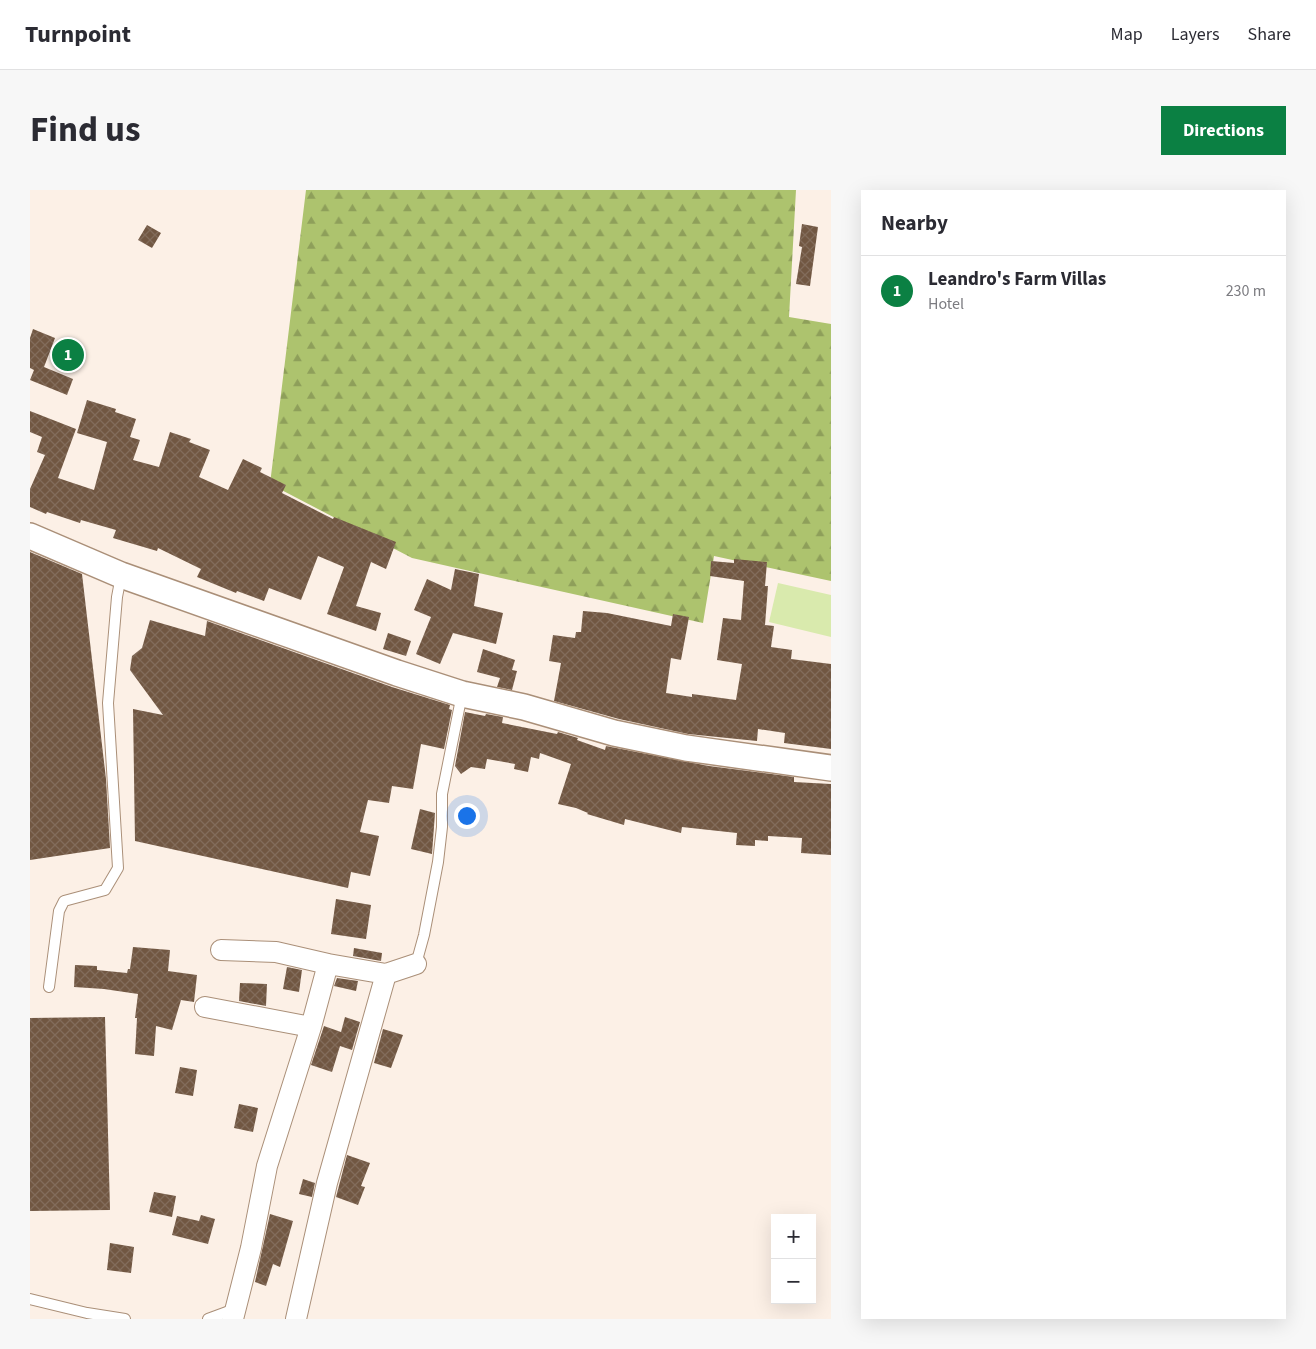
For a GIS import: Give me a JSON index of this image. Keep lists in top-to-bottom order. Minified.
{"page":{"header":"Turnpoint","nav":["Map","Layers","Share"],"title":"Find us","buttons":"Directions","heading":"Nearby","list":[{"mark":"1","name":"Leandro's Farm Villas","note":"Hotel","value":"230 m"}],"pins":"1","map_buttons":["+","−"]}}
